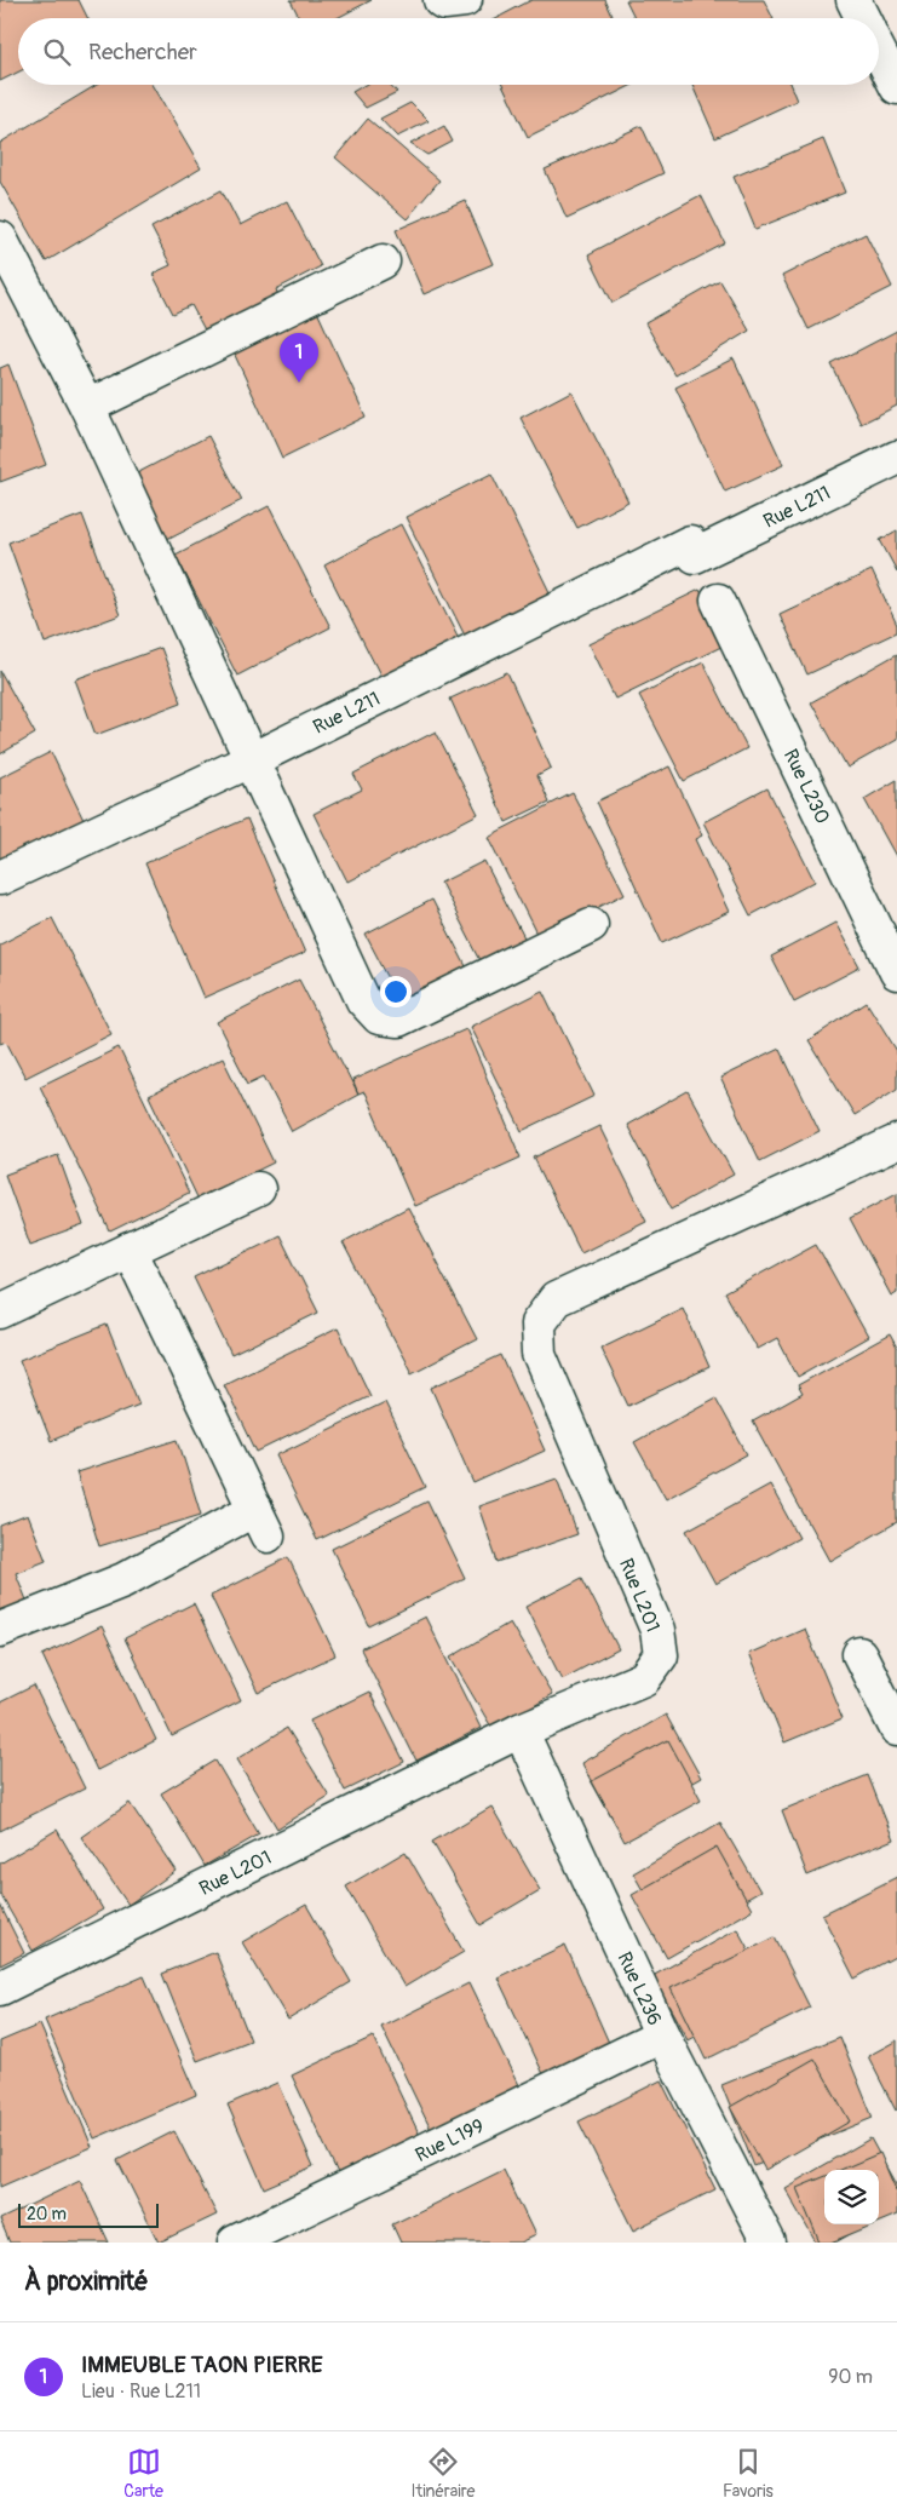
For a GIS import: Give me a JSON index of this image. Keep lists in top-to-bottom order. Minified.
{"streets":{"street":["Rue L211","Rue L230","Rue L201","Rue L236","Rue L199"]},"crossings":[["Rue L201","Rue L236"],["Rue L236","Rue L199"]],"scale_bar":"20 m","page":{"search":"Rechercher","pins":"1","scale":"20 m","heading":"À proximité","list":[{"mark":"1","name":"IMMEUBLE TAON PIERRE","note":"Lieu · Rue L211","value":"90 m"}],"nav":["Carte","Itinéraire","Favoris"]}}
